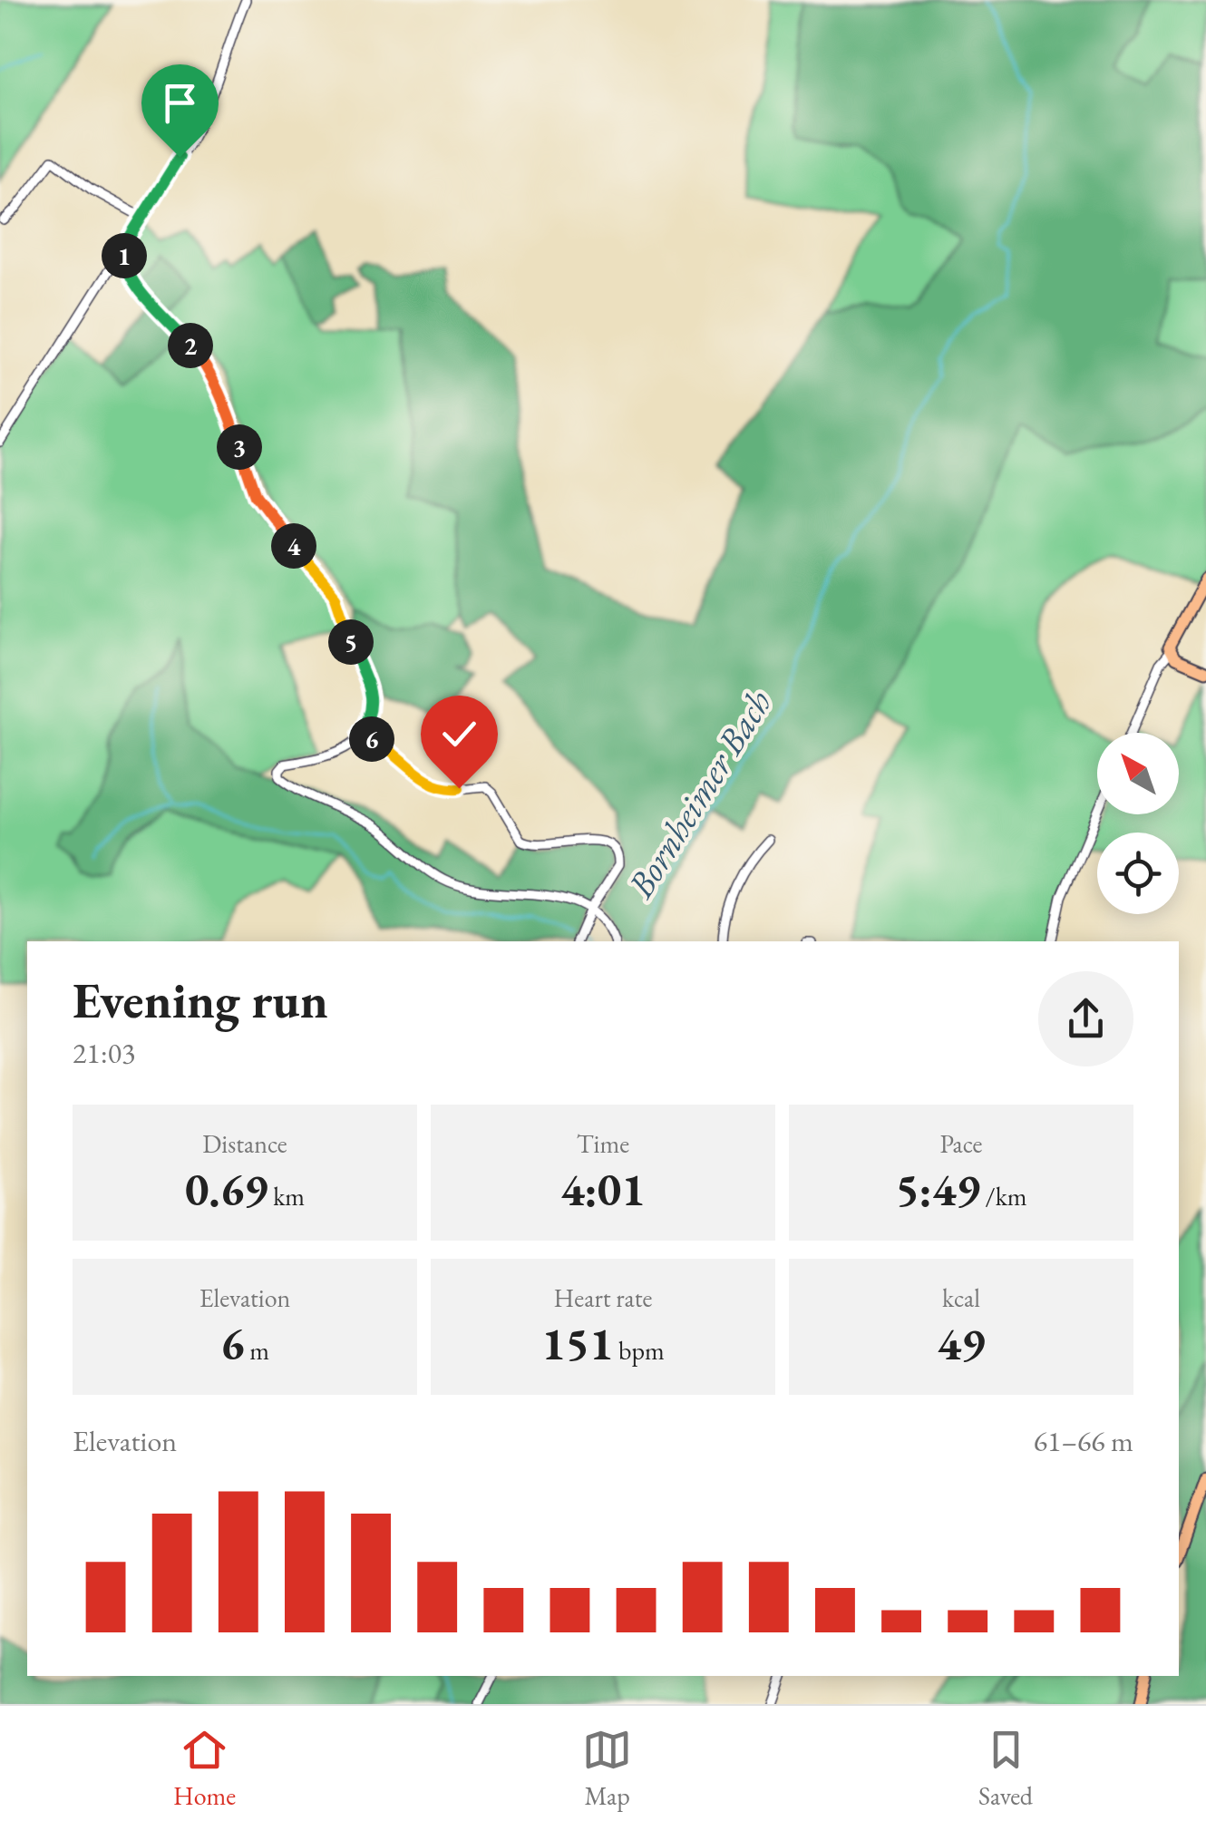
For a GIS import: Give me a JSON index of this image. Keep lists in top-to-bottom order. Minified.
{"water":["Bornheimer Bach"],"north":"top left","page":{"pins":["1","2","3","4","5","6"],"heading":["Evening run","21:03"],"stats":[["Distance","0.69 km"],["Time","4:01"],["Pace","5:49 /km"],["Elevation","6 m"],["Heart rate","151 bpm"],["kcal","49"]],"chart":["Elevation","61–66 m"],"tabs":["Home","Map","Saved"]}}
